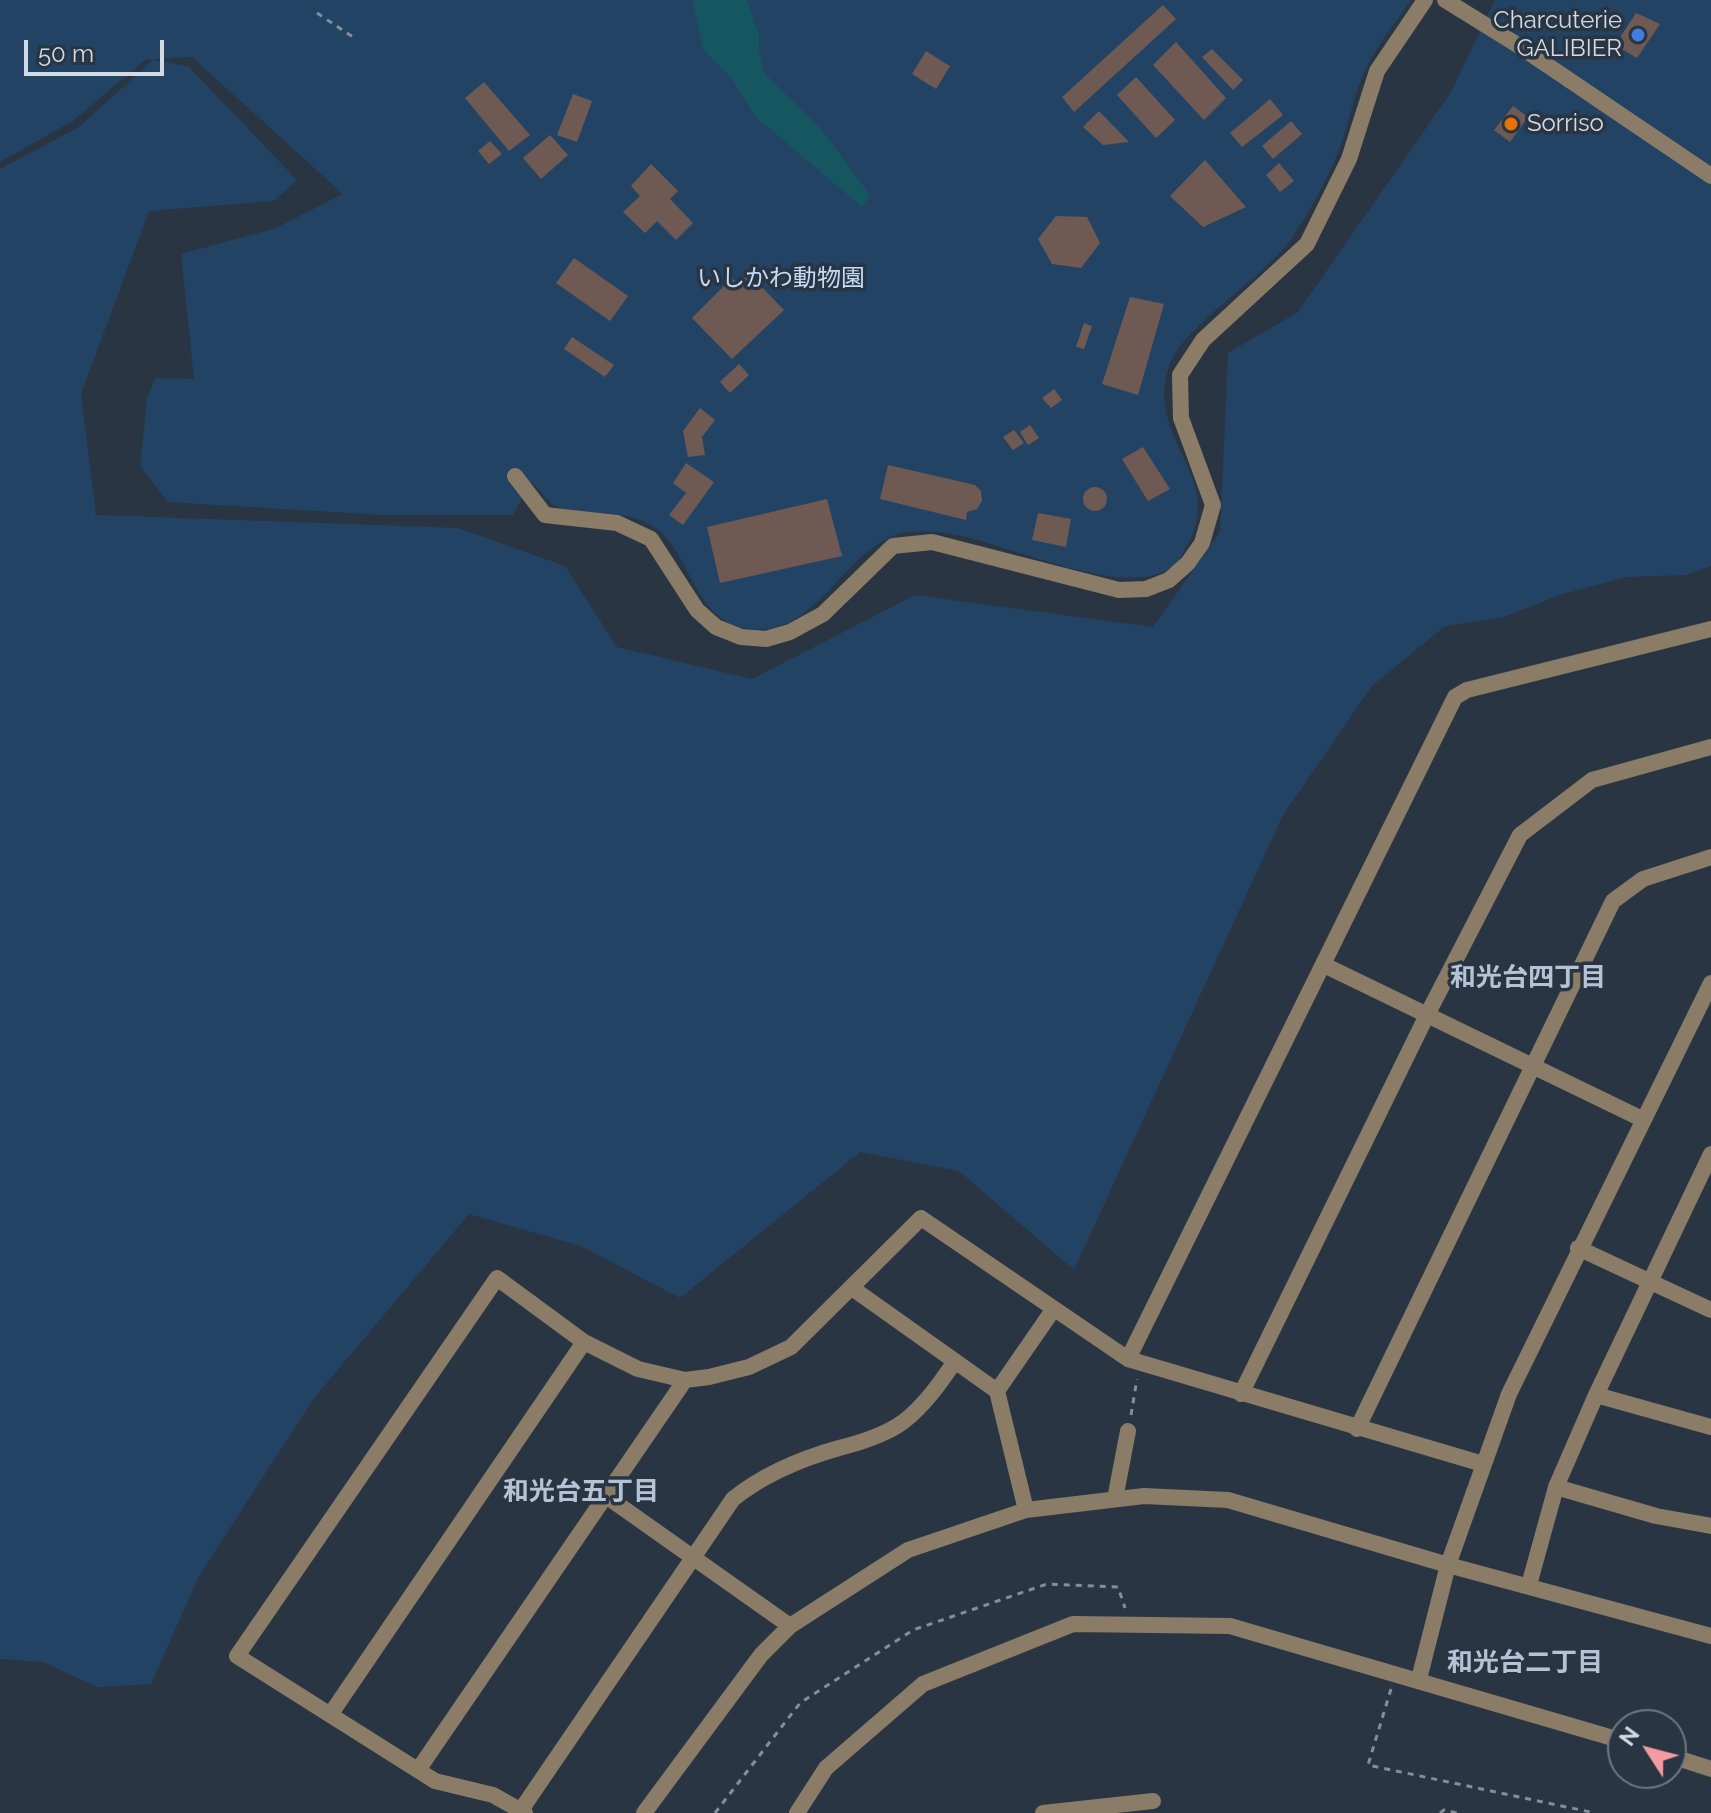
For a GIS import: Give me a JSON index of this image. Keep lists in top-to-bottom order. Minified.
{"districts":["和光台四丁目","和光台五丁目","和光台二丁目"],"parks":["いしかわ動物園"],"places":["Charcuterie GALIBIER","Sorriso"],"scale_bar":"50 m","north":"top left"}
